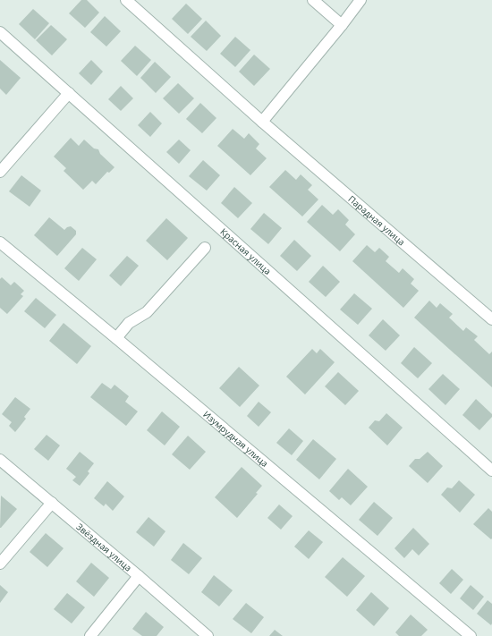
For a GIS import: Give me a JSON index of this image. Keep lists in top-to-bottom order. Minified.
{"streets":{"street":["Парадная улица","Красная улица","Изумрудная улица","Звёздная улица"]}}
